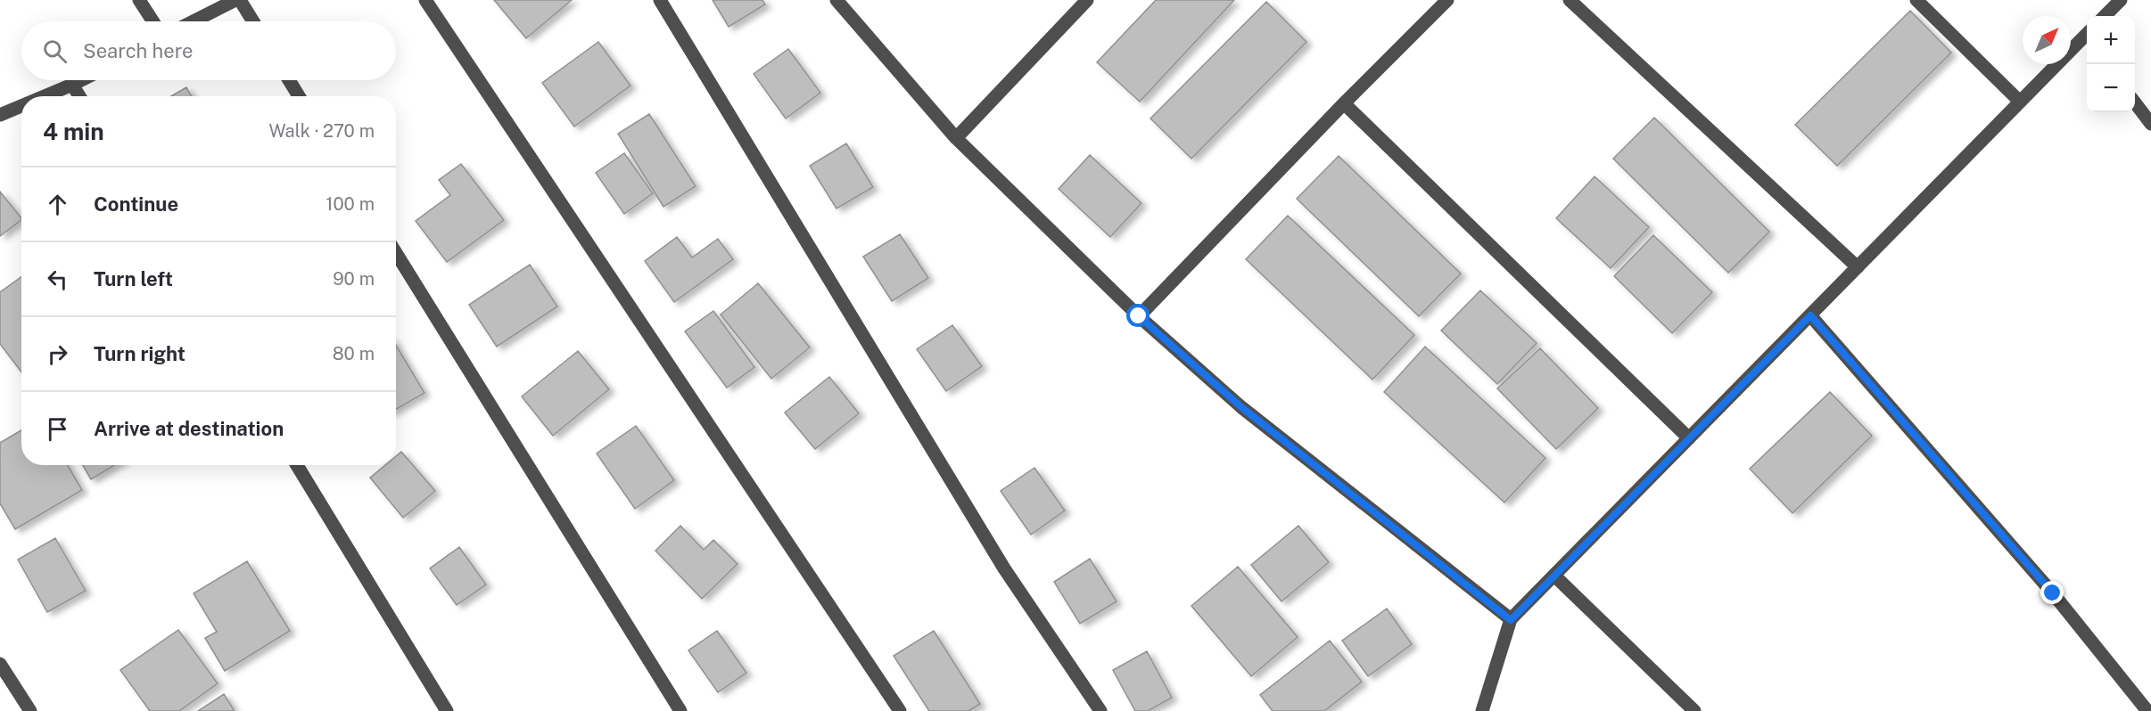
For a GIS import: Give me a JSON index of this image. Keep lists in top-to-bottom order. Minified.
{"north":"top right","page":{"map_buttons":["+","−"],"search":"Search here","heading":["4 min","Walk · 270 m"],"list":[["Continue","100 m"],["Turn left","90 m"],["Turn right","80 m"],"Arrive at destination"]}}
